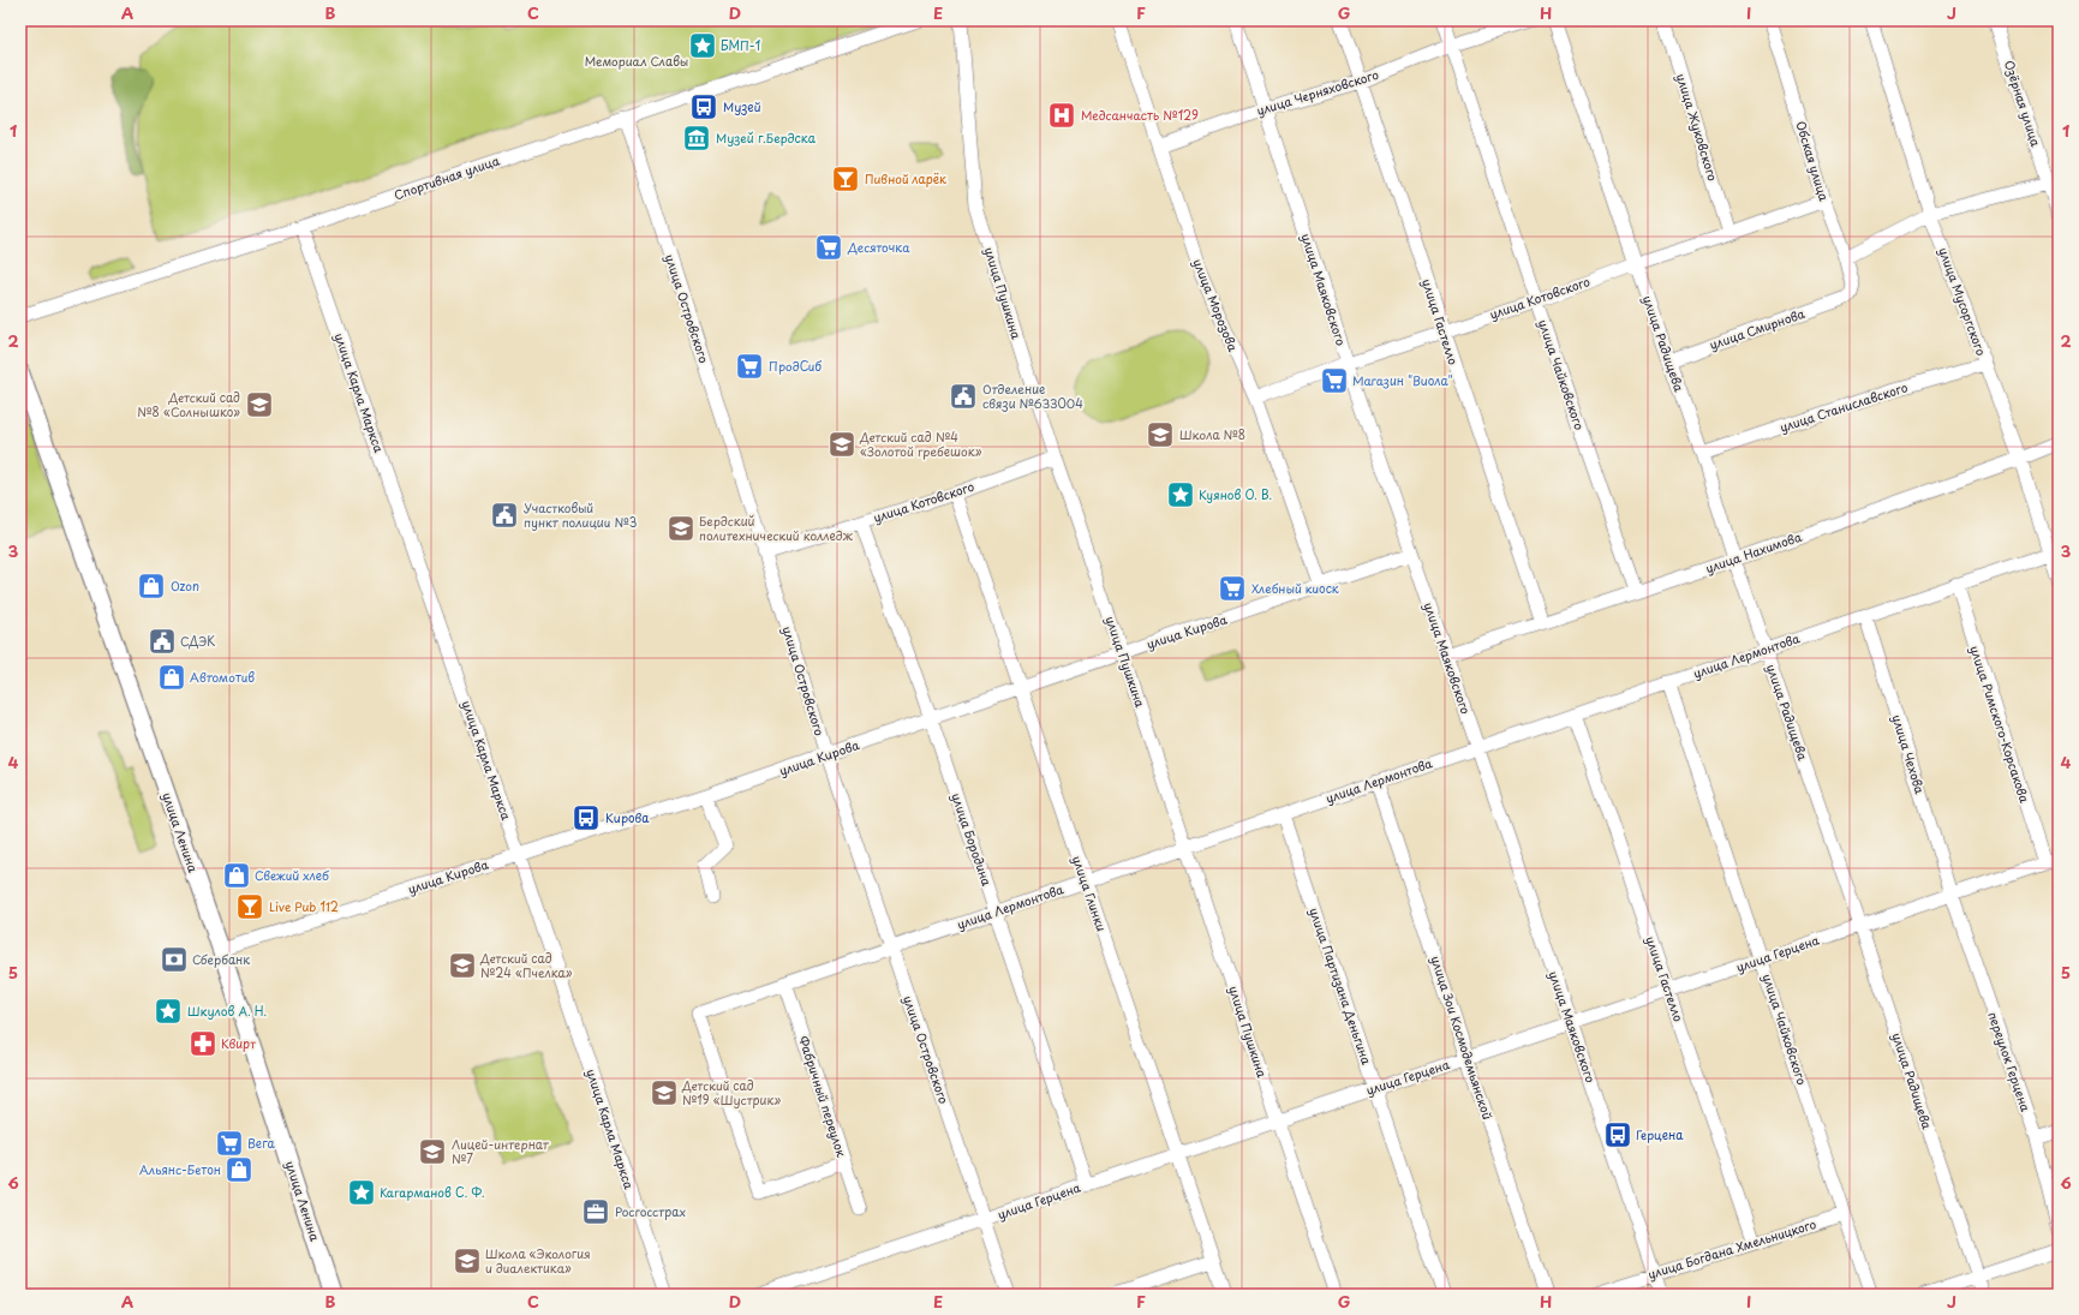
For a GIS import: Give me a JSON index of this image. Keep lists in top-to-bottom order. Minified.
{"streets":{"main road":["улица Ленина"],"street":["улица Черняховского","Озёрная улица","улица Жуковского","Обская улица","Спортивная улица","улица Маяковского","улица Пушкина","улица Котовского","улица Мусоргского","улица Морозова","улица Островского","улица Гастелло","улица Смирнова","улица Радищева","улица Чайковского","улица Карла Маркса","улица Станиславского","улица Нахимова","улица Кирова","улица Лермонтова","улица Римского-Корсакова","улица Чехова","улица Бородина","улица Глинки","улица Герцена","улица Партизана Деньгина","улица Зои Космодемьянской","переулок Герцена","Фабричный переулок","улица Богдана Хмельницкого"]},"crossings":[["улица Черняховского","улица Маяковского"],["улица Черняховского","улица Морозова"],["улица Черняховского","улица Гастелло"],["улица Черняховского","улица Чайковского"],["улица Жуковского","улица Котовского"],["Обская улица","улица Котовского"],["Обская улица","улица Смирнова"],["Спортивная улица","улица Островского"],["Спортивная улица","улица Карла Маркса"],["улица Маяковского","улица Котовского"],["улица Маяковского","улица Нахимова"],["улица Маяковского","улица Кирова"],["улица Маяковского","улица Лермонтова"],["улица Маяковского","улица Герцена"],["улица Маяковского","улица Богдана Хмельницкого"],["улица Пушкина","улица Котовского"],["улица Пушкина","улица Кирова"],["улица Пушкина","улица Лермонтова"],["улица Пушкина","улица Герцена"],["улица Котовского","улица Морозова"],["улица Котовского","улица Островского"],["улица Котовского","улица Гастелло"],["улица Котовского","улица Радищева"],["улица Котовского","улица Чайковского"],["улица Котовского","улица Бородина"],["улица Котовского","улица Глинки"],["улица Мусоргского","улица Станиславского"],["улица Мусоргского","улица Нахимова"],["улица Мусоргского","улица Лермонтова"],["улица Морозова","улица Кирова"],["улица Островского","улица Кирова"],["улица Островского","улица Лермонтова"],["улица Островского","улица Герцена"],["улица Гастелло","улица Нахимова"],["улица Гастелло","улица Лермонтова"],["улица Гастелло","улица Герцена"],["улица Гастелло","улица Богдана Хмельницкого"],["улица Смирнова","улица Радищева"],["улица Радищева","улица Станиславского"],["улица Радищева","улица Нахимова"],["улица Радищева","улица Лермонтова"],["улица Радищева","улица Герцена"],["улица Чайковского","улица Нахимова"],["улица Чайковского","улица Лермонтова"],["улица Чайковского","улица Герцена"],["улица Чайковского","улица Богдана Хмельницкого"],["улица Карла Маркса","улица Кирова"],["улица Кирова","улица Ленина"],["улица Кирова","улица Бородина"],["улица Кирова","улица Глинки"],["улица Лермонтова","улица Римского-Корсакова"],["улица Лермонтова","улица Чехова"],["улица Лермонтова","улица Бородина"],["улица Лермонтова","улица Глинки"],["улица Лермонтова","улица Партизана Деньгина"],["улица Лермонтова","улица Зои Космодемьянской"],["улица Лермонтова","Фабричный переулок"],["улица Римского-Корсакова","улица Герцена"],["улица Чехова","улица Герцена"],["улица Чехова","переулок Герцена"],["улица Бородина","улица Герцена"],["улица Глинки","улица Герцена"],["улица Герцена","улица Партизана Деньгина"],["улица Герцена","улица Зои Космодемьянской"],["улица Герцена","переулок Герцена"]],"parks":["Мемориал Славы"],"places":{"place":["БМП-1","Куянов О. В.","Шкулов А. Н.","Кагарманов С. Ф."],"bus stop":["Музей","Кирова","Герцена"],"hospital":["Медсанчасть №129"],"museum":["Музей г.Бердска"],"bar":["Пивной ларёк","Live Pub 112"],"supermarket":["Десяточка","ПродСиб","Магазин \"Виола\"","Хлебный киоск","Вега"],"public building":["Отделение связи №633004","Участковый пункт полиции №3","СДЭК"],"school or university":["Детский сад №8 «Солнышко»","Школа №8","Детский сад №4 «Золотой гребешок»","Бердский политехнический колледж","Детский сад №24 «Пчелка»","Детский сад №19 «Шустрик»","Лицей-интернат №7","Школа «Экология и диалектика»"],"shop":["Ozon","Автомотив","Свежий хлеб","Альянс-Бетон"],"bank":["Сбербанк"],"pharmacy":["Квирт"],"office":["Росгосстрах"]},"grid":{"columns":["A","B","C","D","E","F","G","H","I","J"],"rows":["1","2","3","4","5","6"]}}
